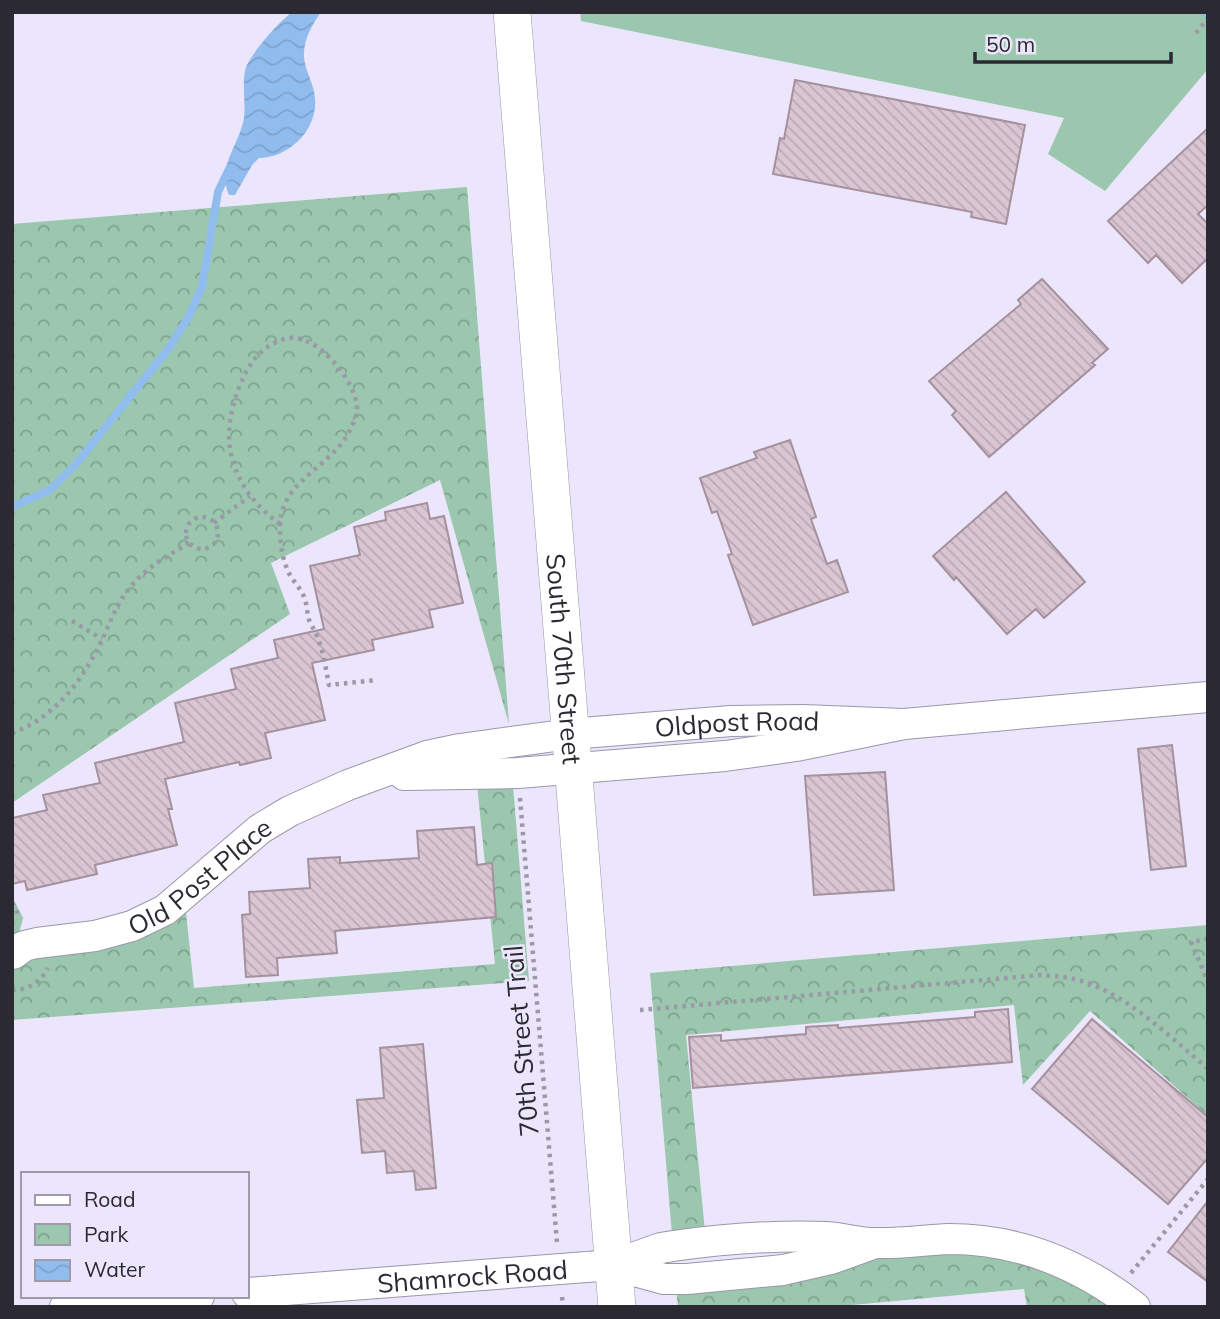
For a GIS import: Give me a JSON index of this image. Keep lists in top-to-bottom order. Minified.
{"streets":{"main road":["South 70th Street"],"street":["Oldpost Road","Old Post Place","Shamrock Road"],"path":["70th Street Trail"]},"crossings":[["South 70th Street","Oldpost Road"],["South 70th Street","Old Post Place"],["South 70th Street","Shamrock Road"],["Oldpost Road","Old Post Place"],["Old Post Place","70th Street Trail"],["70th Street Trail","Shamrock Road"]],"legend":["Road","Park","Water"],"scale_bar":"50 m"}
